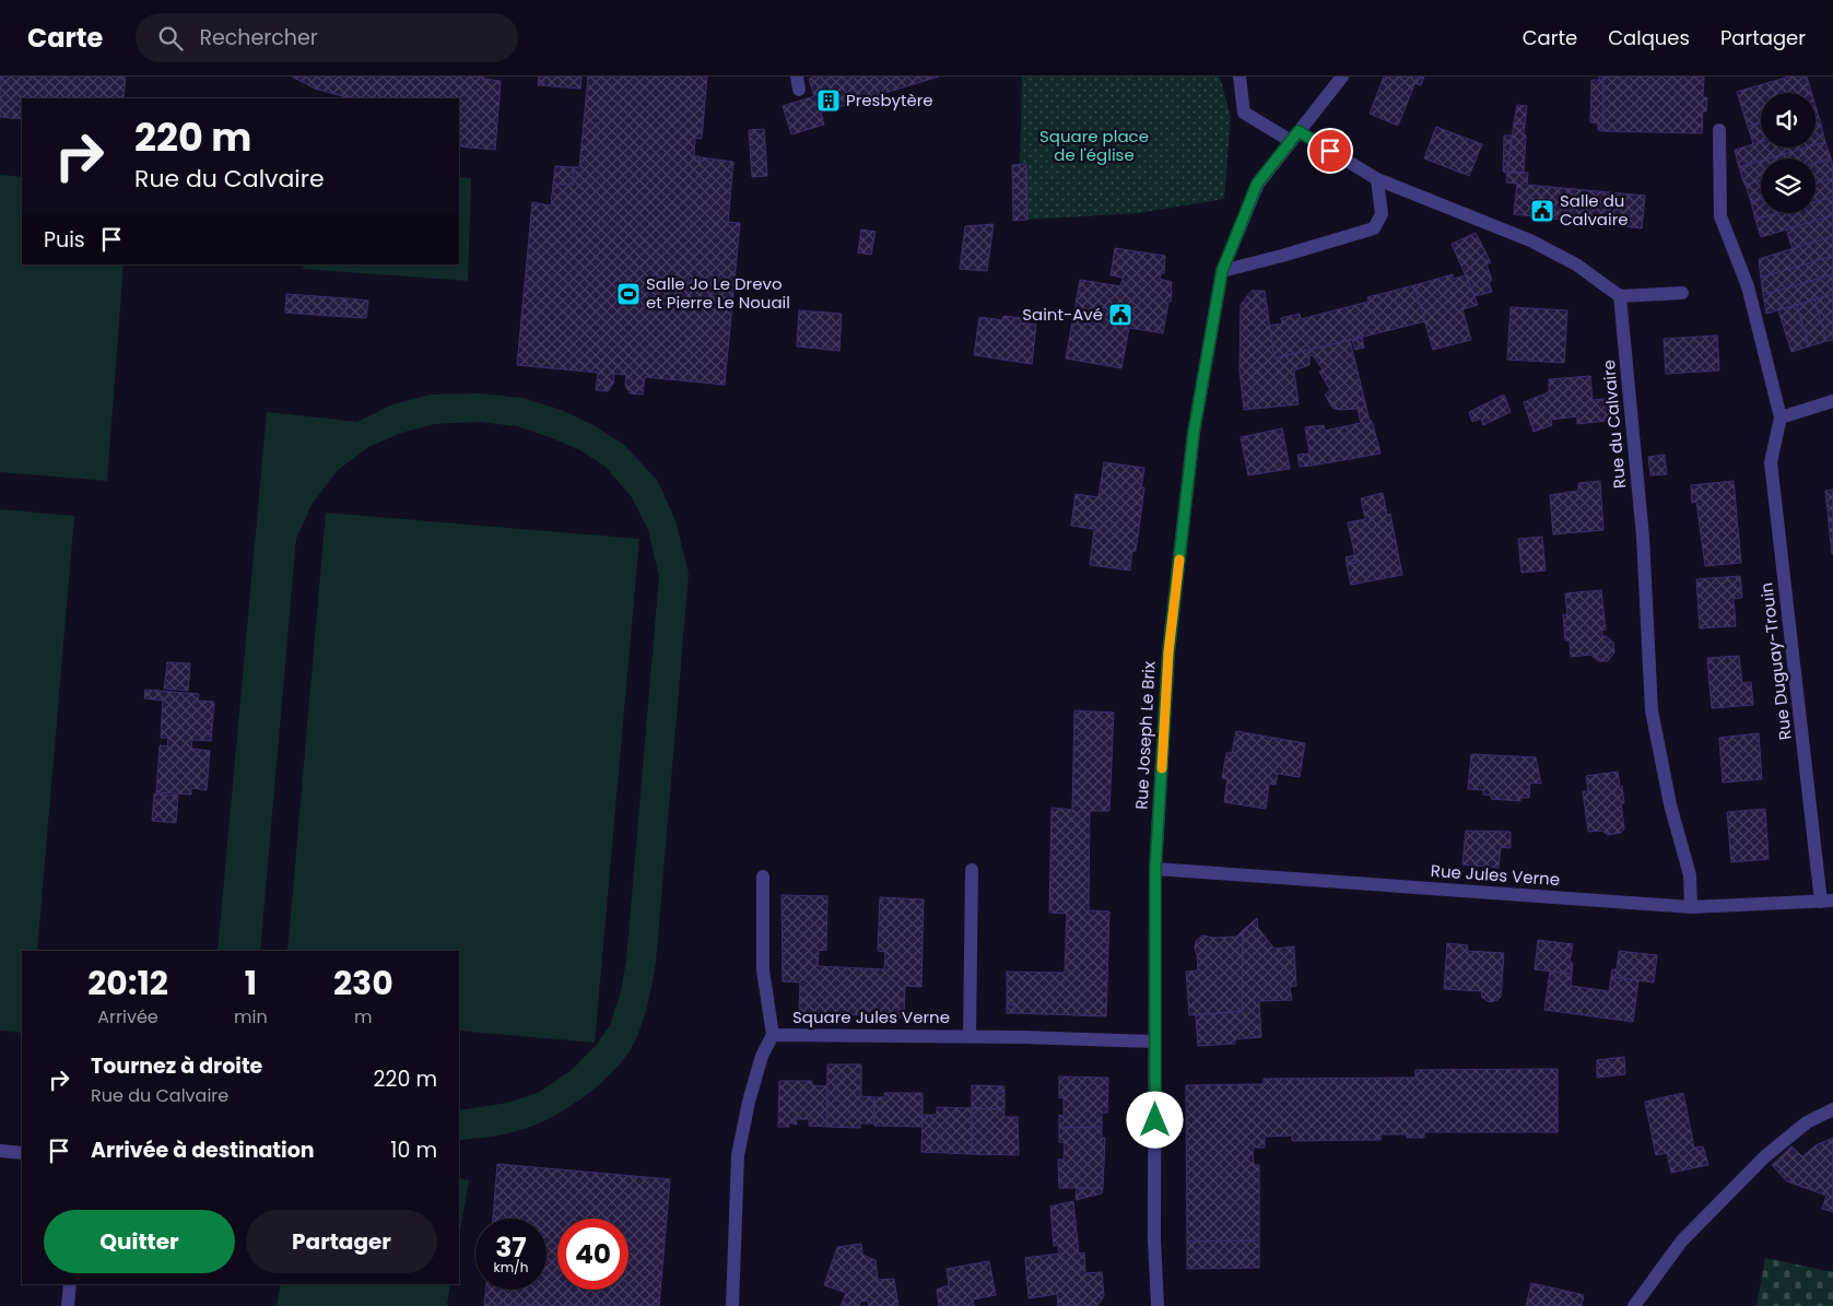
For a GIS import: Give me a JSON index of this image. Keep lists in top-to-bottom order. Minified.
{"streets":{"street":["Rue du Calvaire","Rue Duguay-Trouin","Rue Joseph Le Brix","Rue Jules Verne","Square Jules Verne"]},"crossings":[["Rue du Calvaire","Rue Jules Verne"],["Rue Duguay-Trouin","Rue Jules Verne"],["Rue Joseph Le Brix","Rue Jules Verne"],["Rue Joseph Le Brix","Square Jules Verne"]],"parks":["Square place de l'église"],"places":{"building":["Presbytère"],"public building":["Salle du Calvaire","Saint-Avé"],"sports":["Salle Jo Le Drevo et Pierre Le Nouail"]},"page":{"header":"Carte","search":"Rechercher","nav":["Carte","Calques","Partager"],"turn":["220 m","Rue du Calvaire"],"then":"Puis","eta":["20:12","Arrivée","1","min","230","m"],"list":[{"name":"Tournez à droite","note":"Rue du Calvaire","value":"220 m"},{"name":"Arrivée à destination","value":"10 m"}],"buttons":["Quitter","Partager"],"speed":"37 km/h","limit":"40"}}
